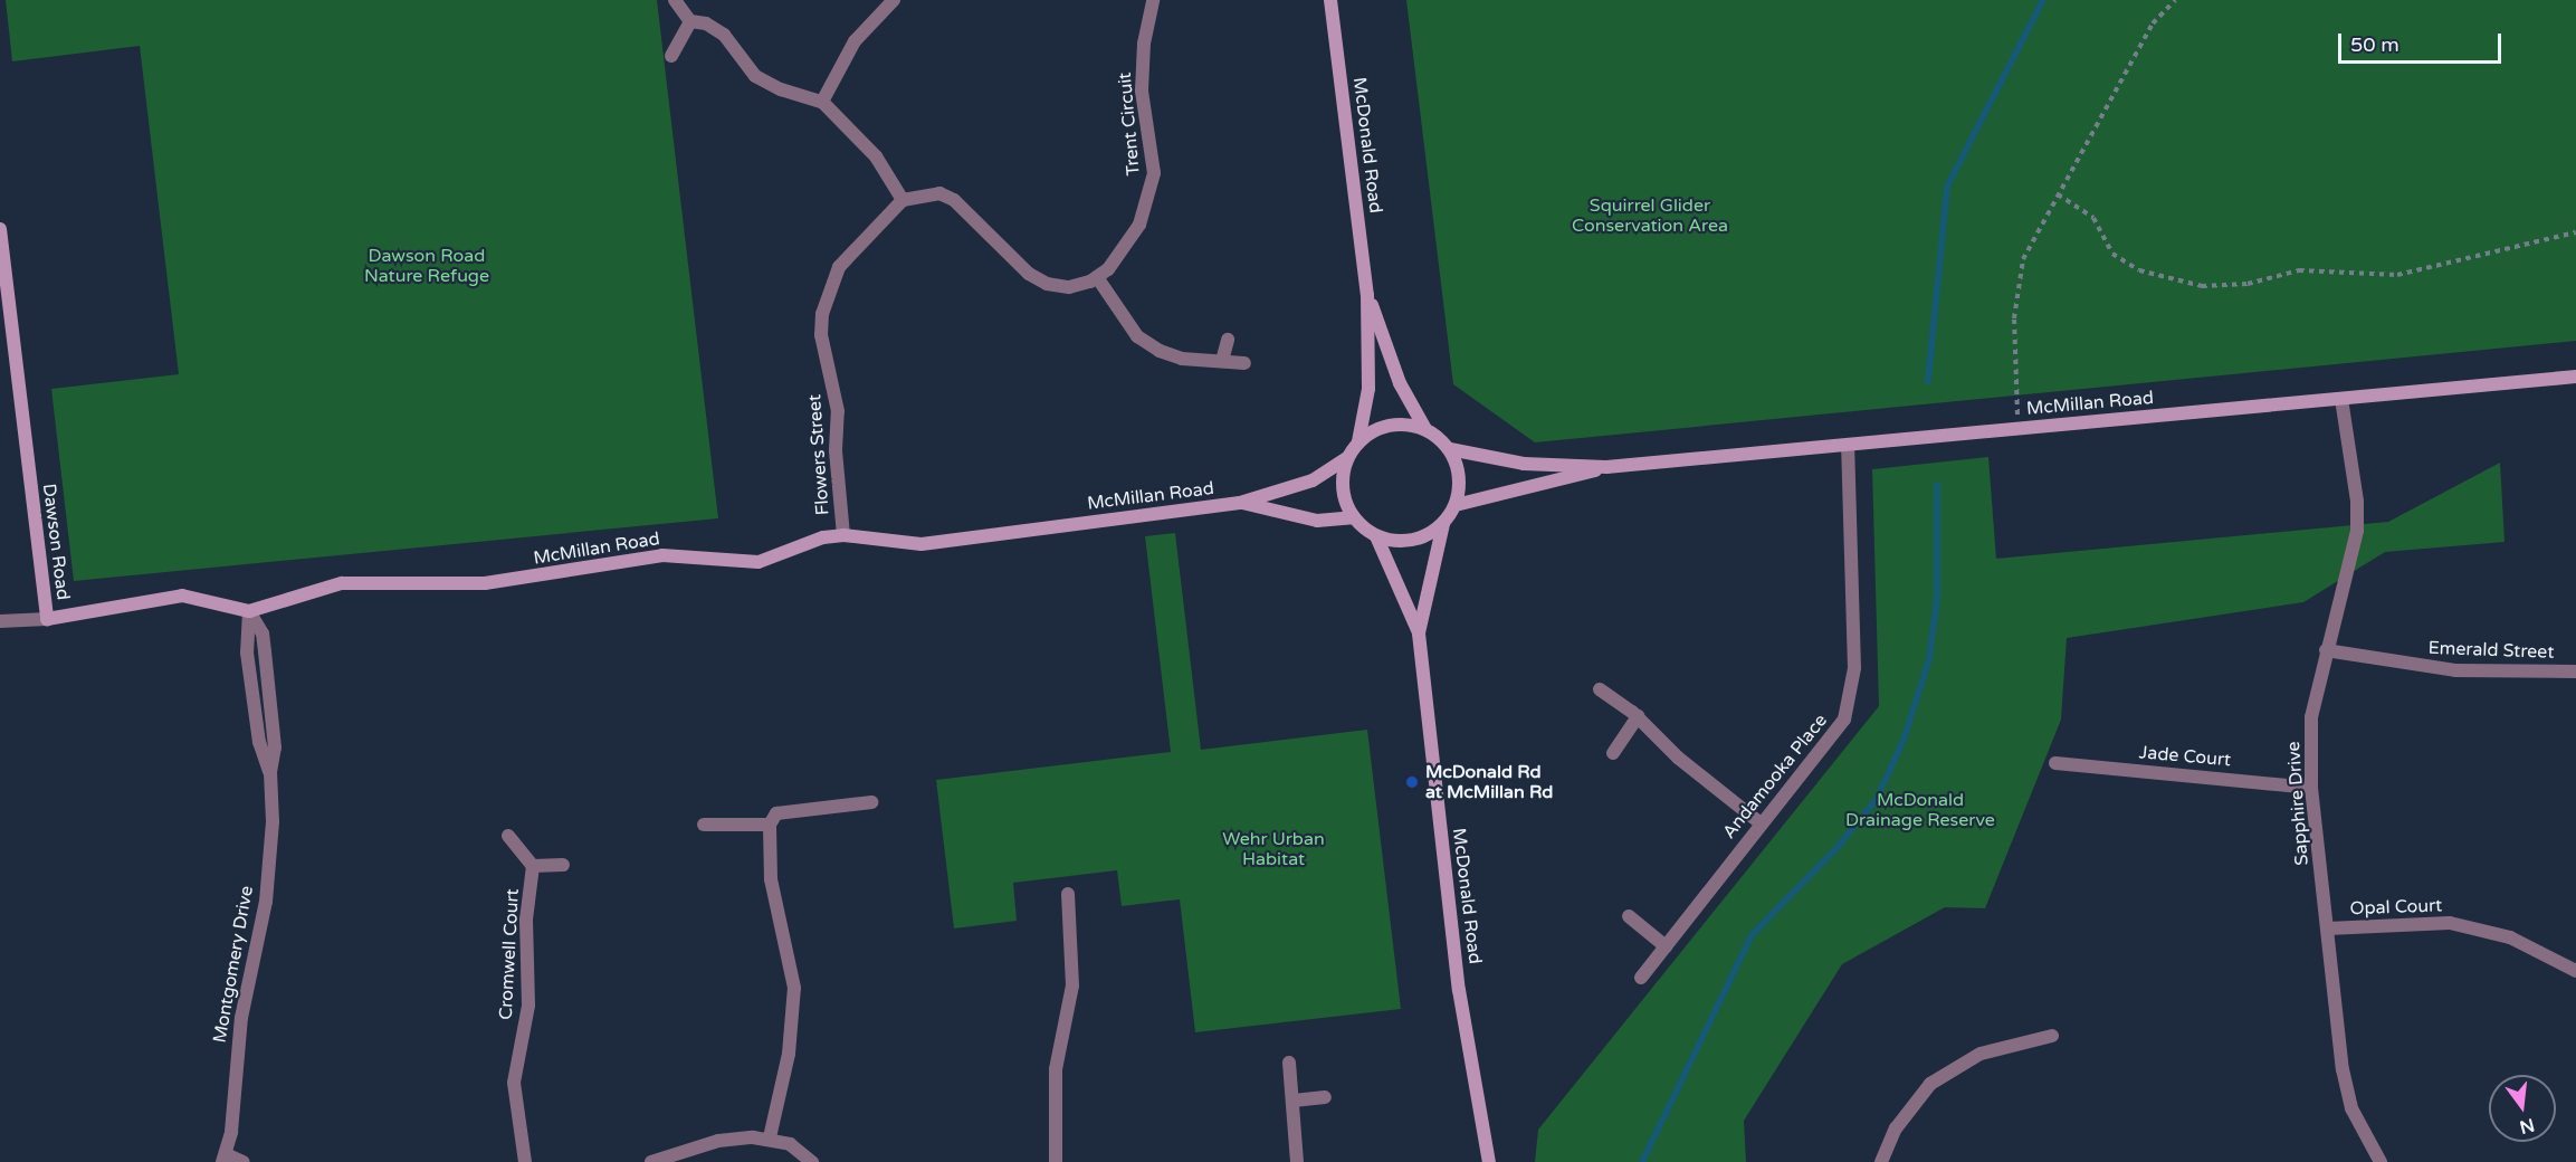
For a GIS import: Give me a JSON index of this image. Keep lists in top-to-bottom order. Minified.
{"streets":{"street":["Trent Circuit","McDonald Road","McMillan Road","Flowers Street","Dawson Road","Emerald Street","Jade Court","Andamooka Place","Sapphire Drive","Opal Court","Cromwell Court","Montgomery Drive"]},"crossings":[["McDonald Road","McMillan Road"],["McMillan Road","Flowers Street"],["McMillan Road","Dawson Road"],["McMillan Road","Andamooka Place"],["McMillan Road","Sapphire Drive"],["McMillan Road","Montgomery Drive"],["Emerald Street","Sapphire Drive"],["Jade Court","Sapphire Drive"],["Sapphire Drive","Opal Court"]],"parks":["Squirrel Glider Conservation Area","Dawson Road Nature Refuge","McDonald Drainage Reserve","Wehr Urban Habitat"],"places":["McDonald Rd at McMillan Rd"],"scale_bar":"50 m","north":"bottom"}
